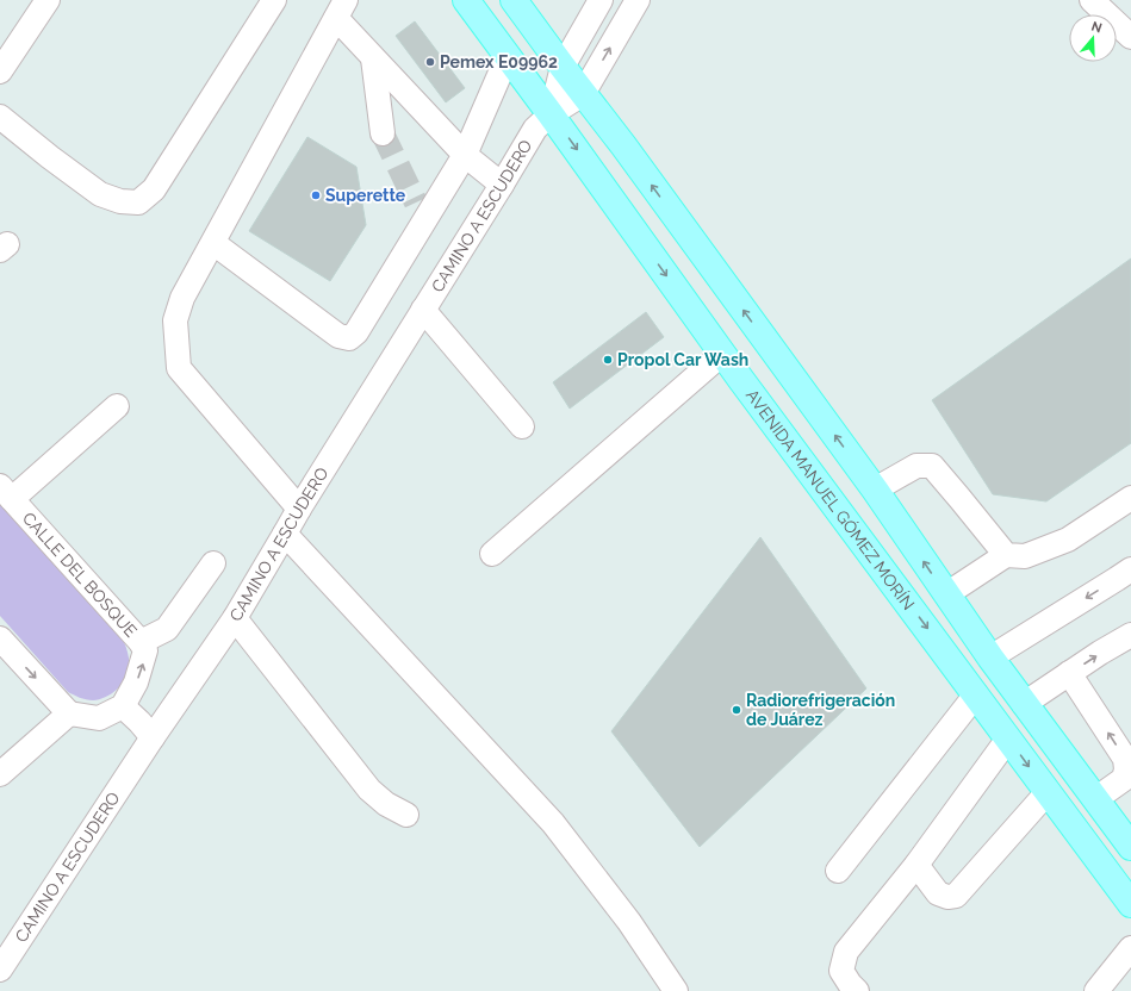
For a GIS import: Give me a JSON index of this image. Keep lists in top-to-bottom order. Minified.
{"streets":{"main road":["AVENIDA MANUEL GÓMEZ MORÍN"],"street":["CAMINO A ESCUDERO","CALLE DEL BOSQUE"]},"crossings":[["CAMINO A ESCUDERO","AVENIDA MANUEL GÓMEZ MORÍN"]],"places":["Pemex E09962","Superette","Propol Car Wash","Radiorefrigeración de Juárez"],"north":"top"}
